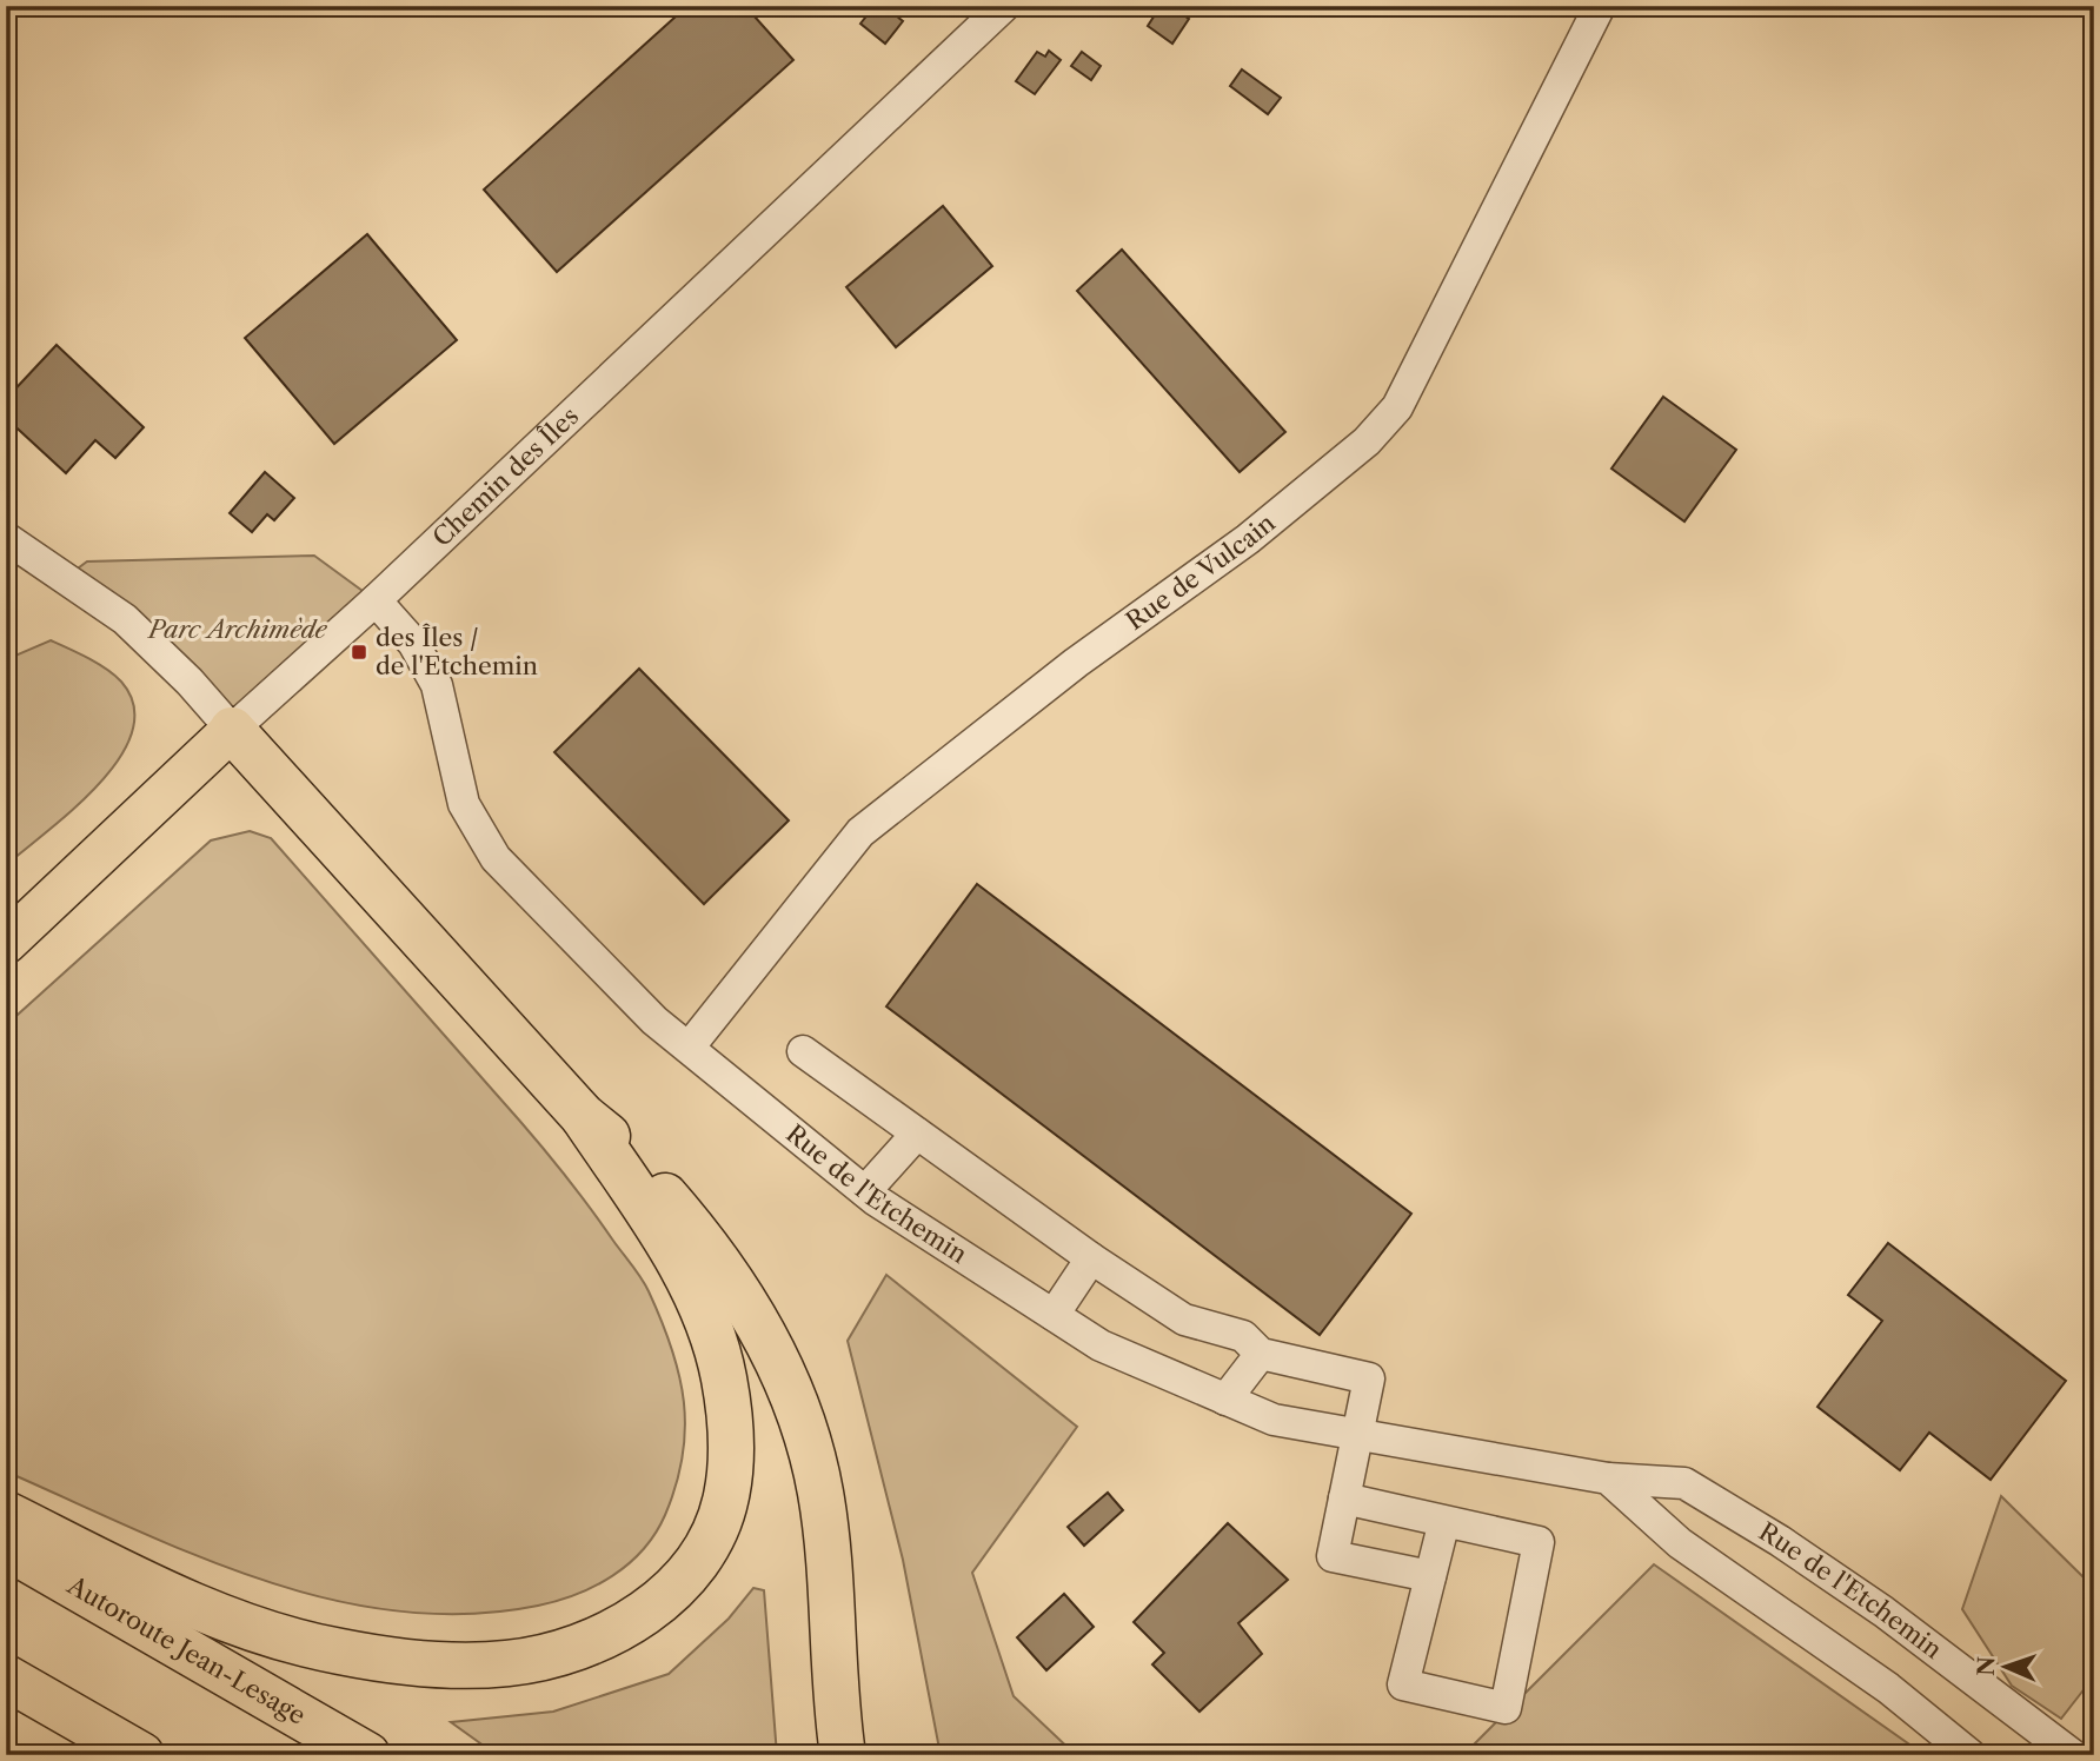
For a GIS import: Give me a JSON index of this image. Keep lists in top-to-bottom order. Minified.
{"streets":{"highway":["Autoroute Jean-Lesage"],"main road":["Chemin des Îles"],"street":["Rue de Vulcain","Rue de l'Etchemin"]},"crossings":[["Chemin des Îles","Rue de l'Etchemin"],["Rue de Vulcain","Rue de l'Etchemin"]],"parks":["Parc Archimède"],"places":{"transit":["des Îles / de l'Etchemin"]},"north":"left"}
